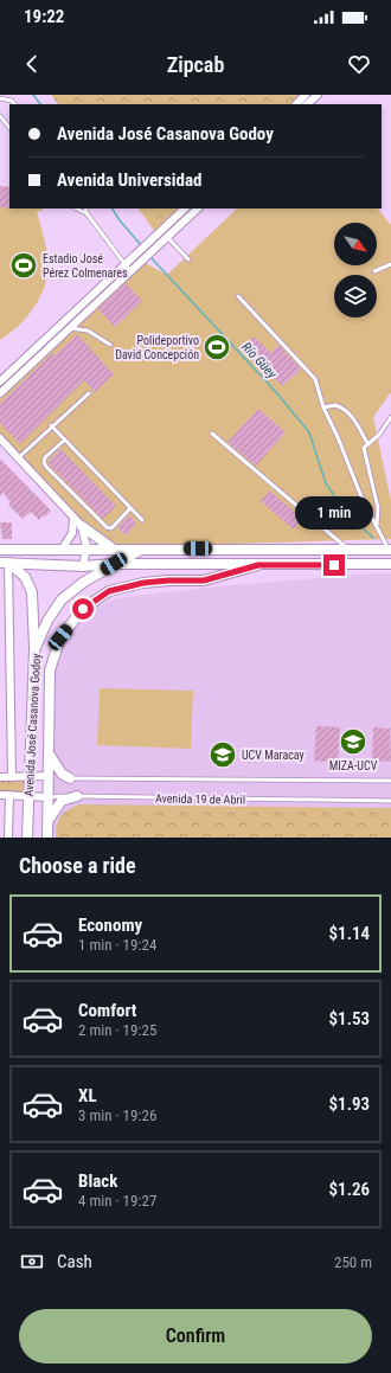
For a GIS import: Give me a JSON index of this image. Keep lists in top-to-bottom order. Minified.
{"streets":{"street":["Avenida José Casanova Godoy","Avenida 19 de Abril"]},"crossings":[["Avenida José Casanova Godoy","Avenida 19 de Abril"]],"water":["Río Güey"],"places":{"sports":["Estadio José Pérez Colmenares","Polideportivo David Concepción"],"school or university":["MIZA-UCV","UCV Maracay"]},"north":"bottom right","page":{"status":"19:22","header":"Zipcab","banner":["Avenida José Casanova Godoy","Avenida Universidad"],"bubble":"1 min","heading":"Choose a ride","list":[{"name":"Economy","note":"1 min · 19:24","value":"$1.14"},{"name":"Comfort","note":"2 min · 19:25","value":"$1.53"},{"name":"XL","note":"3 min · 19:26","value":"$1.93"},{"name":"Black","note":"4 min · 19:27","value":"$1.26"}],"pay":["Cash","250 m"],"buttons":"Confirm"}}
